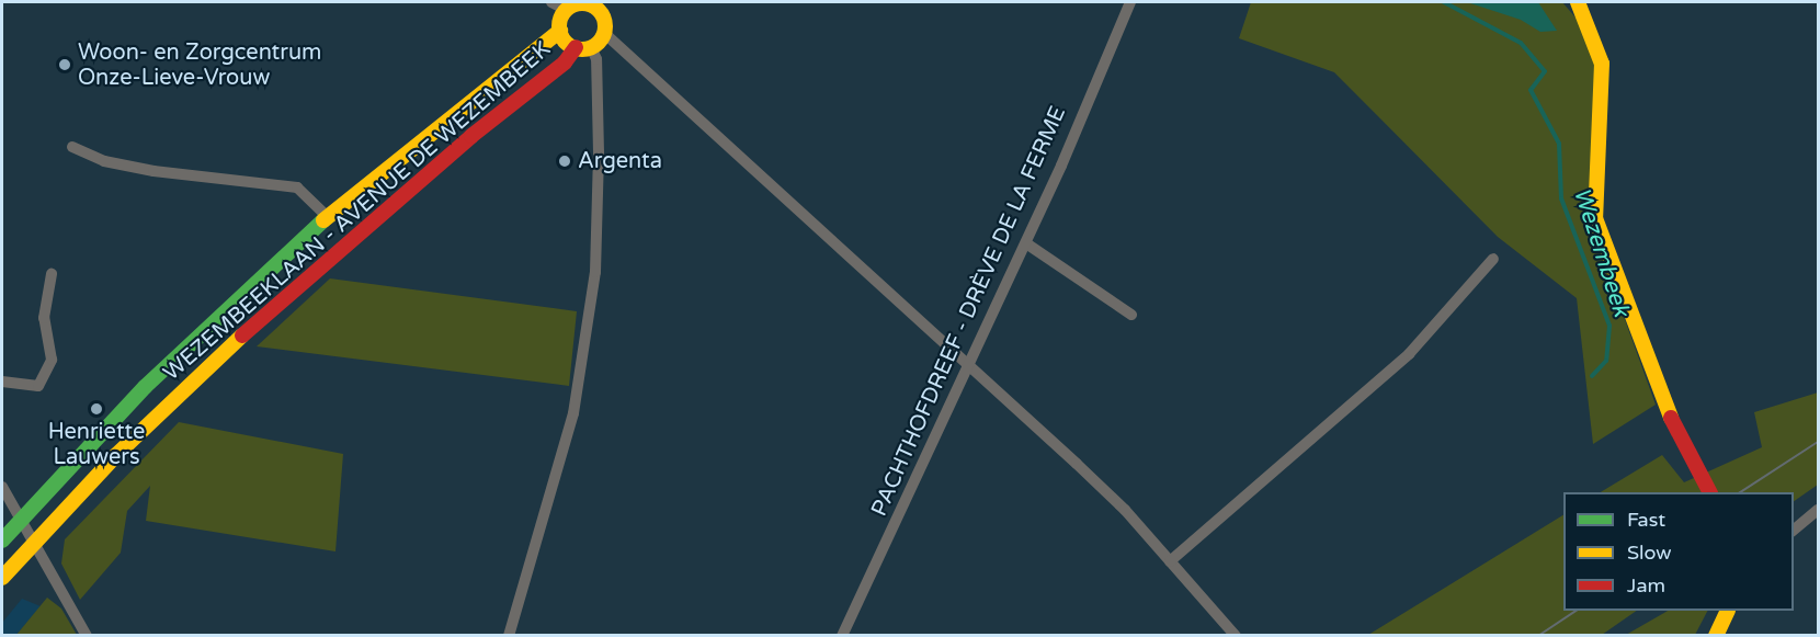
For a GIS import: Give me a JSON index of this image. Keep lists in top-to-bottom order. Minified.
{"streets":{"main road":["WEZEMBEEKLAAN - AVENUE DE WEZEMBEEK"],"street":["PACHTHOFDREEF - DRÈVE DE LA FERME"]},"water":["Wezembeek"],"places":["Woon- en Zorgcentrum Onze-Lieve-Vrouw","Argenta","Henriette Lauwers"],"legend":["Fast","Slow","Jam"]}
